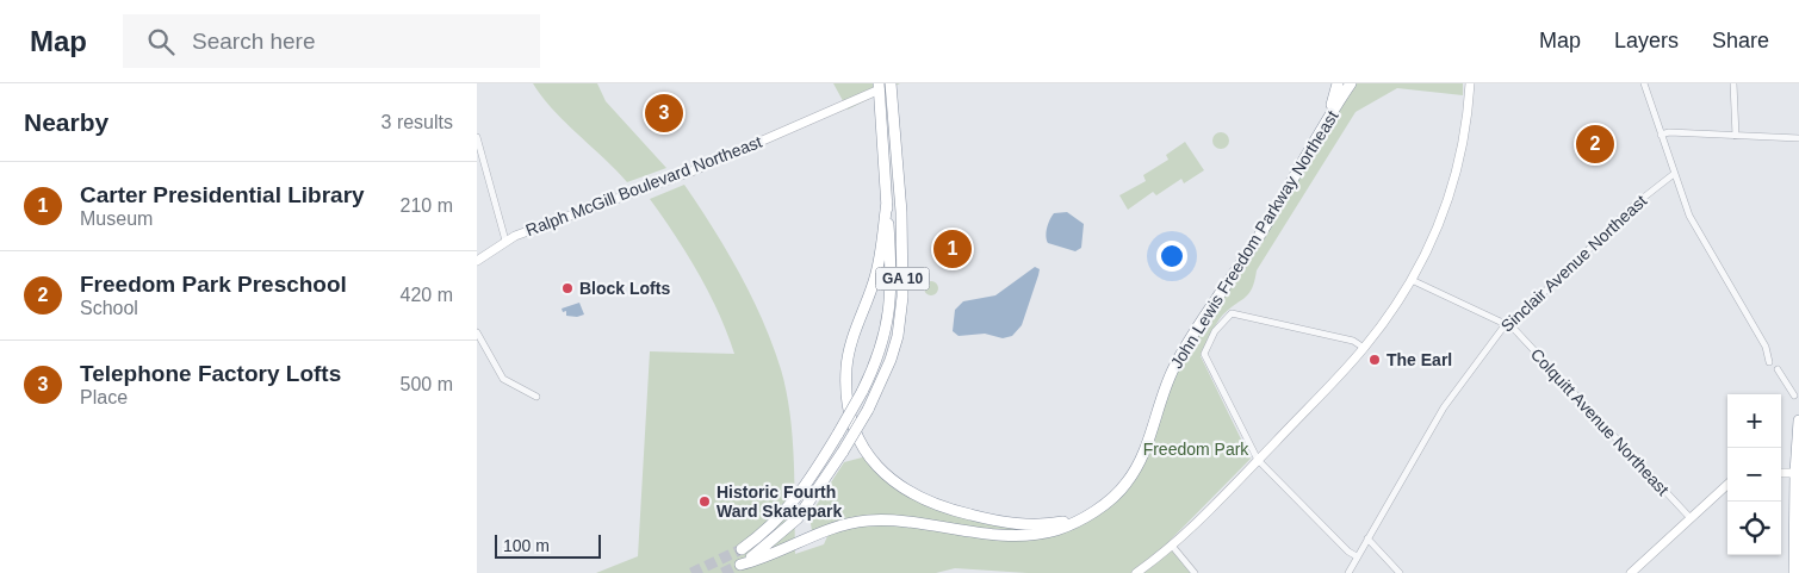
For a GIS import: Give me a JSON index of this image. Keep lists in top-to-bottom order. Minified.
{"streets":{"highway":["John Lewis Freedom Parkway Northeast","GA 10"],"main road":["Ralph McGill Boulevard Northeast"],"street":["Sinclair Avenue Northeast","Colquitt Avenue Northeast"]},"crossings":[["Ralph McGill Boulevard Northeast","GA 10"],["John Lewis Freedom Parkway Northeast","GA 10"],["Sinclair Avenue Northeast","Colquitt Avenue Northeast"]],"parks":["Freedom Park"],"places":["Block Lofts","The Earl","Historic Fourth Ward Skatepark"],"scale_bar":"100 m","page":{"header":"Map","search":"Search here","nav":["Map","Layers","Share"],"heading":["Nearby","3 results"],"pins":["3","2","1"],"list":[{"mark":"1","name":"Carter Presidential Library","note":"Museum","value":"210 m"},{"mark":"2","name":"Freedom Park Preschool","note":"School","value":"420 m"},{"mark":"3","name":"Telephone Factory Lofts","note":"Place","value":"500 m"}],"map_buttons":["+","−"],"scale":"100 m"}}
